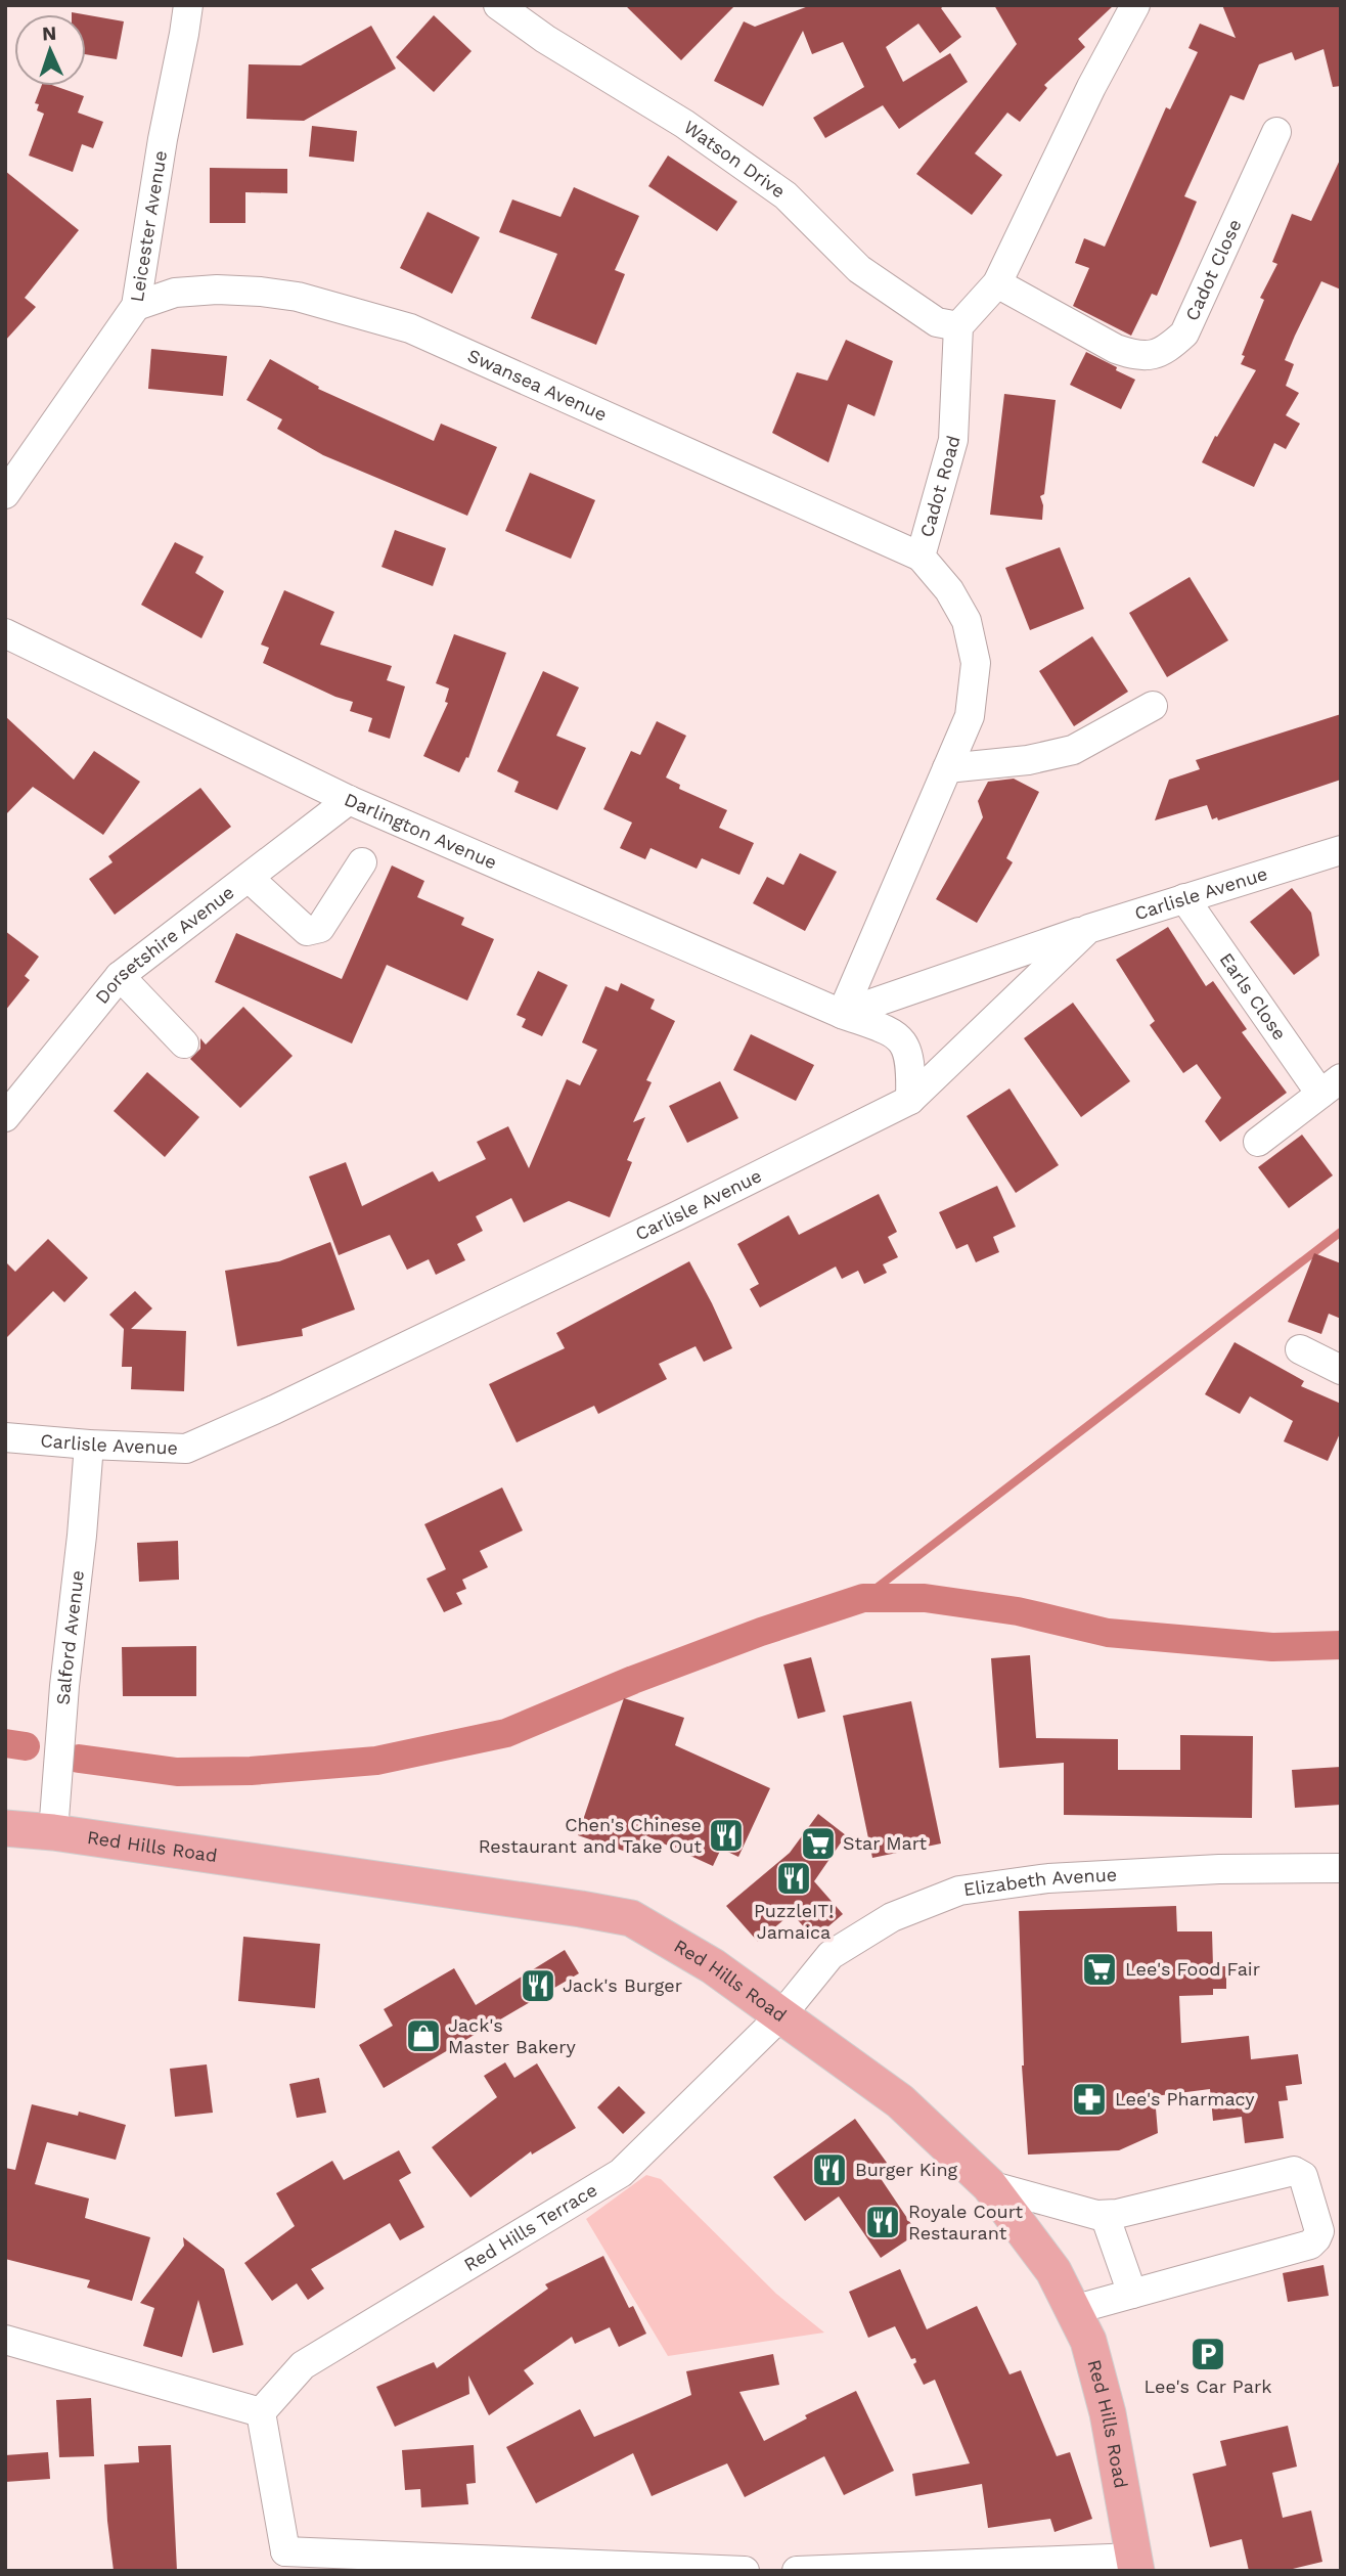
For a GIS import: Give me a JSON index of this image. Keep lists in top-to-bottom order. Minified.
{"streets":{"main road":["Red Hills Road"],"street":["Watson Drive","Leicester Avenue","Cadot Close","Swansea Avenue","Cadot Road","Darlington Avenue","Carlisle Avenue","Dorsetshire Avenue","Earls Close","Salford Avenue","Elizabeth Avenue","Red Hills Terrace"]},"crossings":[["Watson Drive","Cadot Road"],["Leicester Avenue","Swansea Avenue"],["Swansea Avenue","Cadot Road"],["Cadot Road","Darlington Avenue"],["Darlington Avenue","Carlisle Avenue"],["Darlington Avenue","Dorsetshire Avenue"],["Carlisle Avenue","Earls Close"],["Carlisle Avenue","Salford Avenue"],["Salford Avenue","Red Hills Road"],["Red Hills Road","Elizabeth Avenue"],["Red Hills Road","Red Hills Terrace"],["Elizabeth Avenue","Red Hills Terrace"]],"places":{"restaurant":["Chen's Chinese Restaurant and Take Out","PuzzleIT! Jamaica","Jack's Burger","Burger King","Royale Court Restaurant"],"supermarket":["Star Mart","Lee's Food Fair"],"shop":["Jack's Master Bakery"],"pharmacy":["Lee's Pharmacy"],"parking":["Lee's Car Park"]},"north":"top"}
